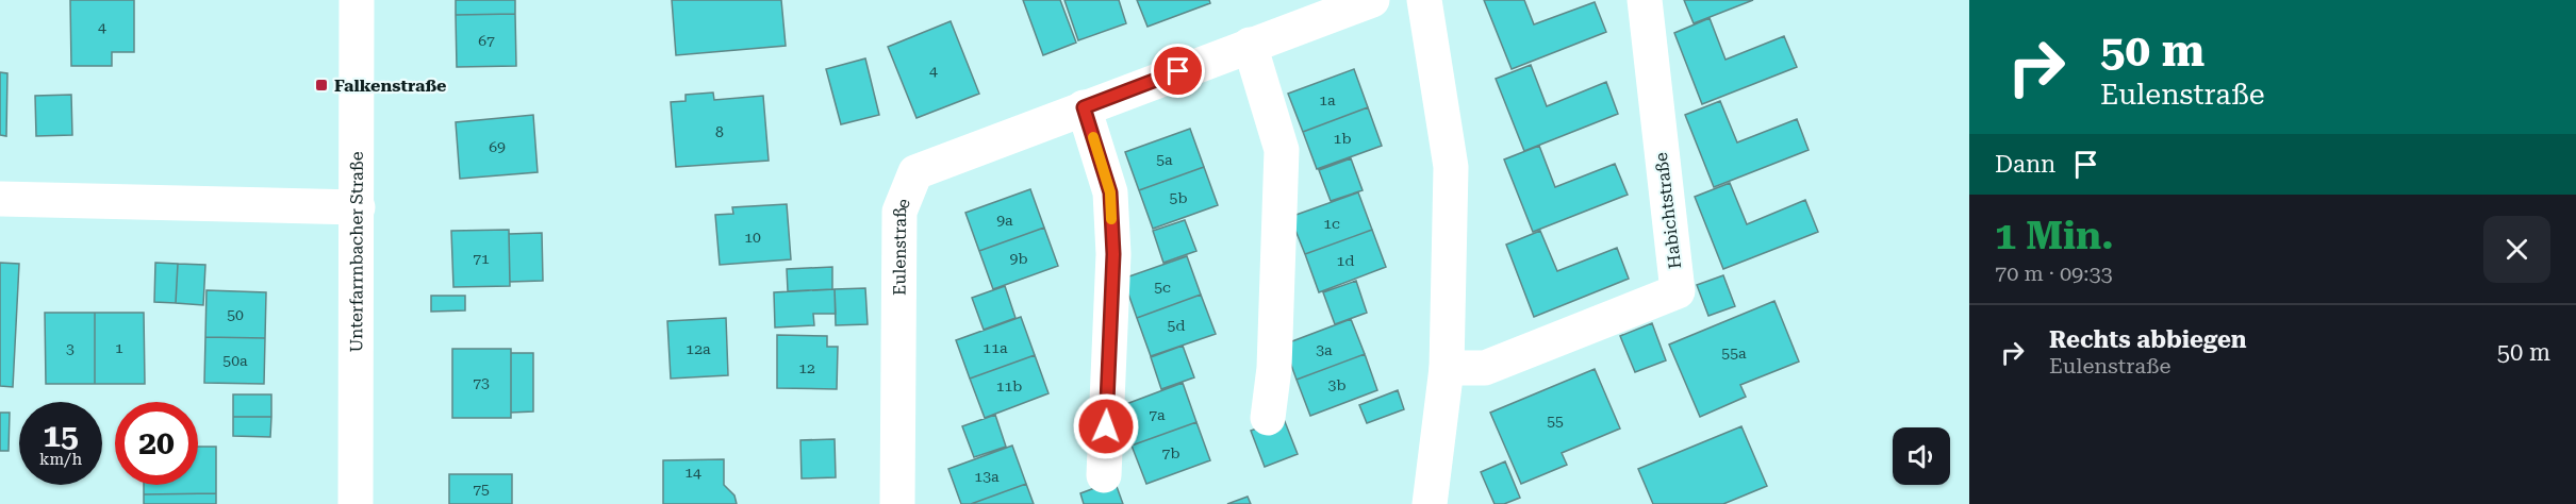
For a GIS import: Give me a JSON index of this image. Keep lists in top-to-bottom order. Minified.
{"streets":{"street":["Habichtstraße","Eulenstraße","Unterfarrnbacher Straße"]},"places":{"transit":["Falkenstraße"]},"house_numbers":["4","67","4","1a","8","1b","69","5a","5b","9a","1c","10","71","9b","1d","5c","50","5d","1","11a","3","12a","3a","55a","50a","12","73","3b","11b","7a","55","7b","14","13a","75"],"page":{"turn":["50 m","Eulenstraße"],"then":"Dann","heading":["1 Min.","70 m · 09:33"],"list":[{"name":"Rechts abbiegen","note":"Eulenstraße","value":"50 m"}],"speed":"15 km/h","limit":"20"}}
